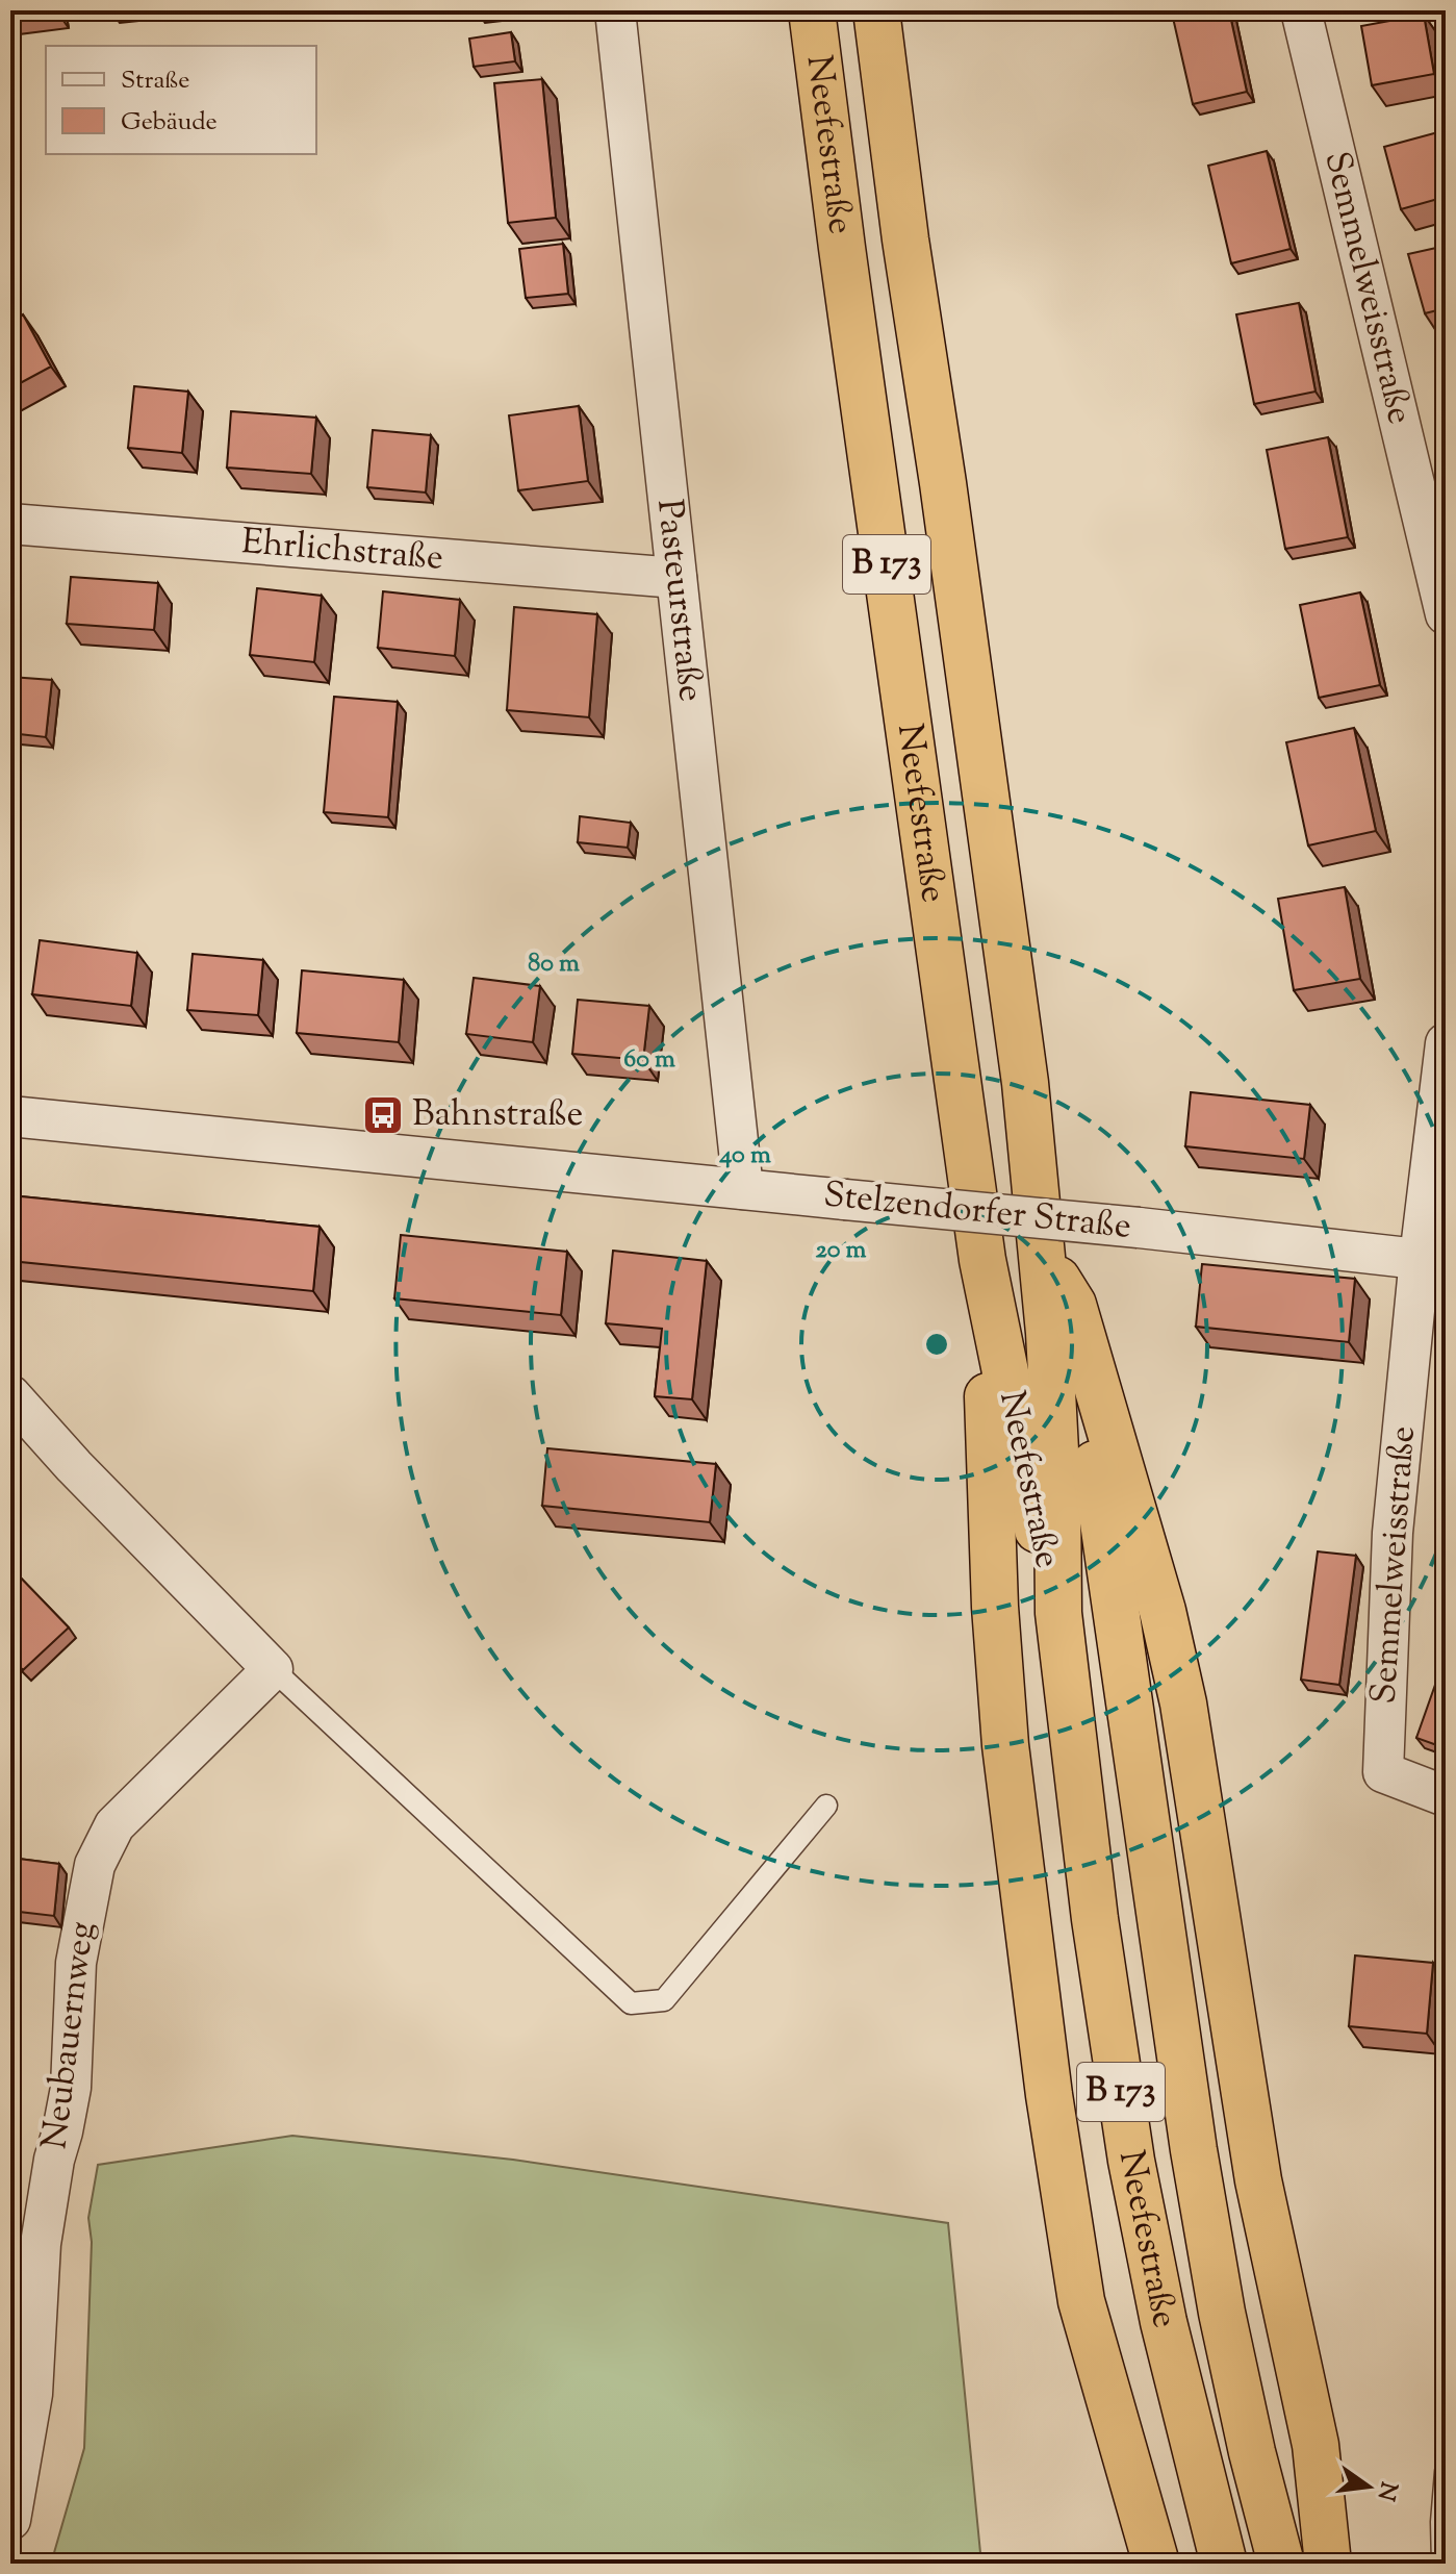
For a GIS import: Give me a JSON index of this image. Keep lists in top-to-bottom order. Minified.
{"streets":{"highway":["Neefestraße","B 173"],"street":["Semmelweisstraße","Ehrlichstraße","Pasteurstraße","Stelzendorfer Straße","Neubauernweg"]},"crossings":[["Semmelweisstraße","Stelzendorfer Straße"],["Ehrlichstraße","Pasteurstraße"],["Pasteurstraße","Stelzendorfer Straße"]],"places":{"bus stop":["Bahnstraße"]},"legend":["Straße","Gebäude"],"north":"right","rings":["80 m","60 m","40 m","20 m"]}
